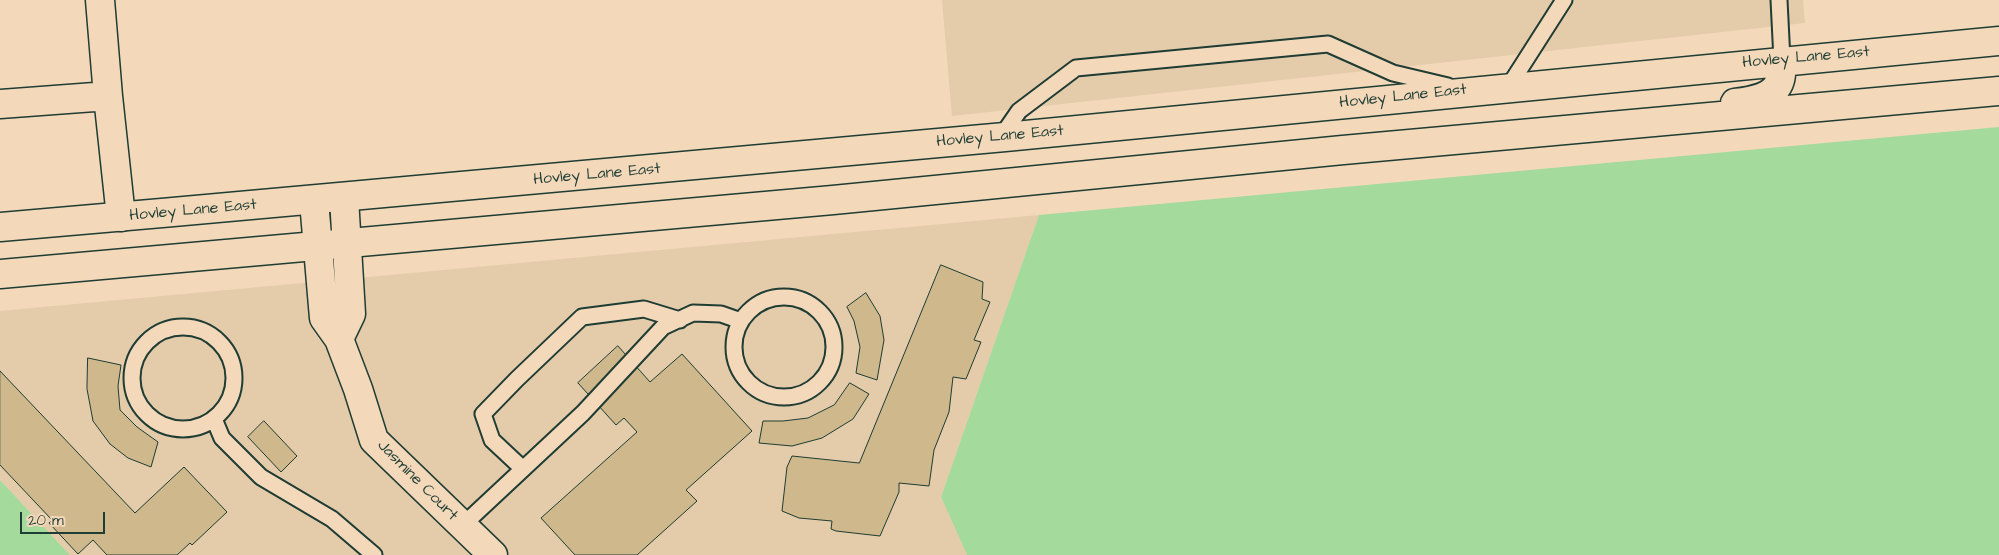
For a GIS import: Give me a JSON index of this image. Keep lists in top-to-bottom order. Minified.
{"streets":{"street":["Hovley Lane East","Jasmine Court"]},"crossings":[["Hovley Lane East","Jasmine Court"]],"scale_bar":"20 m"}
